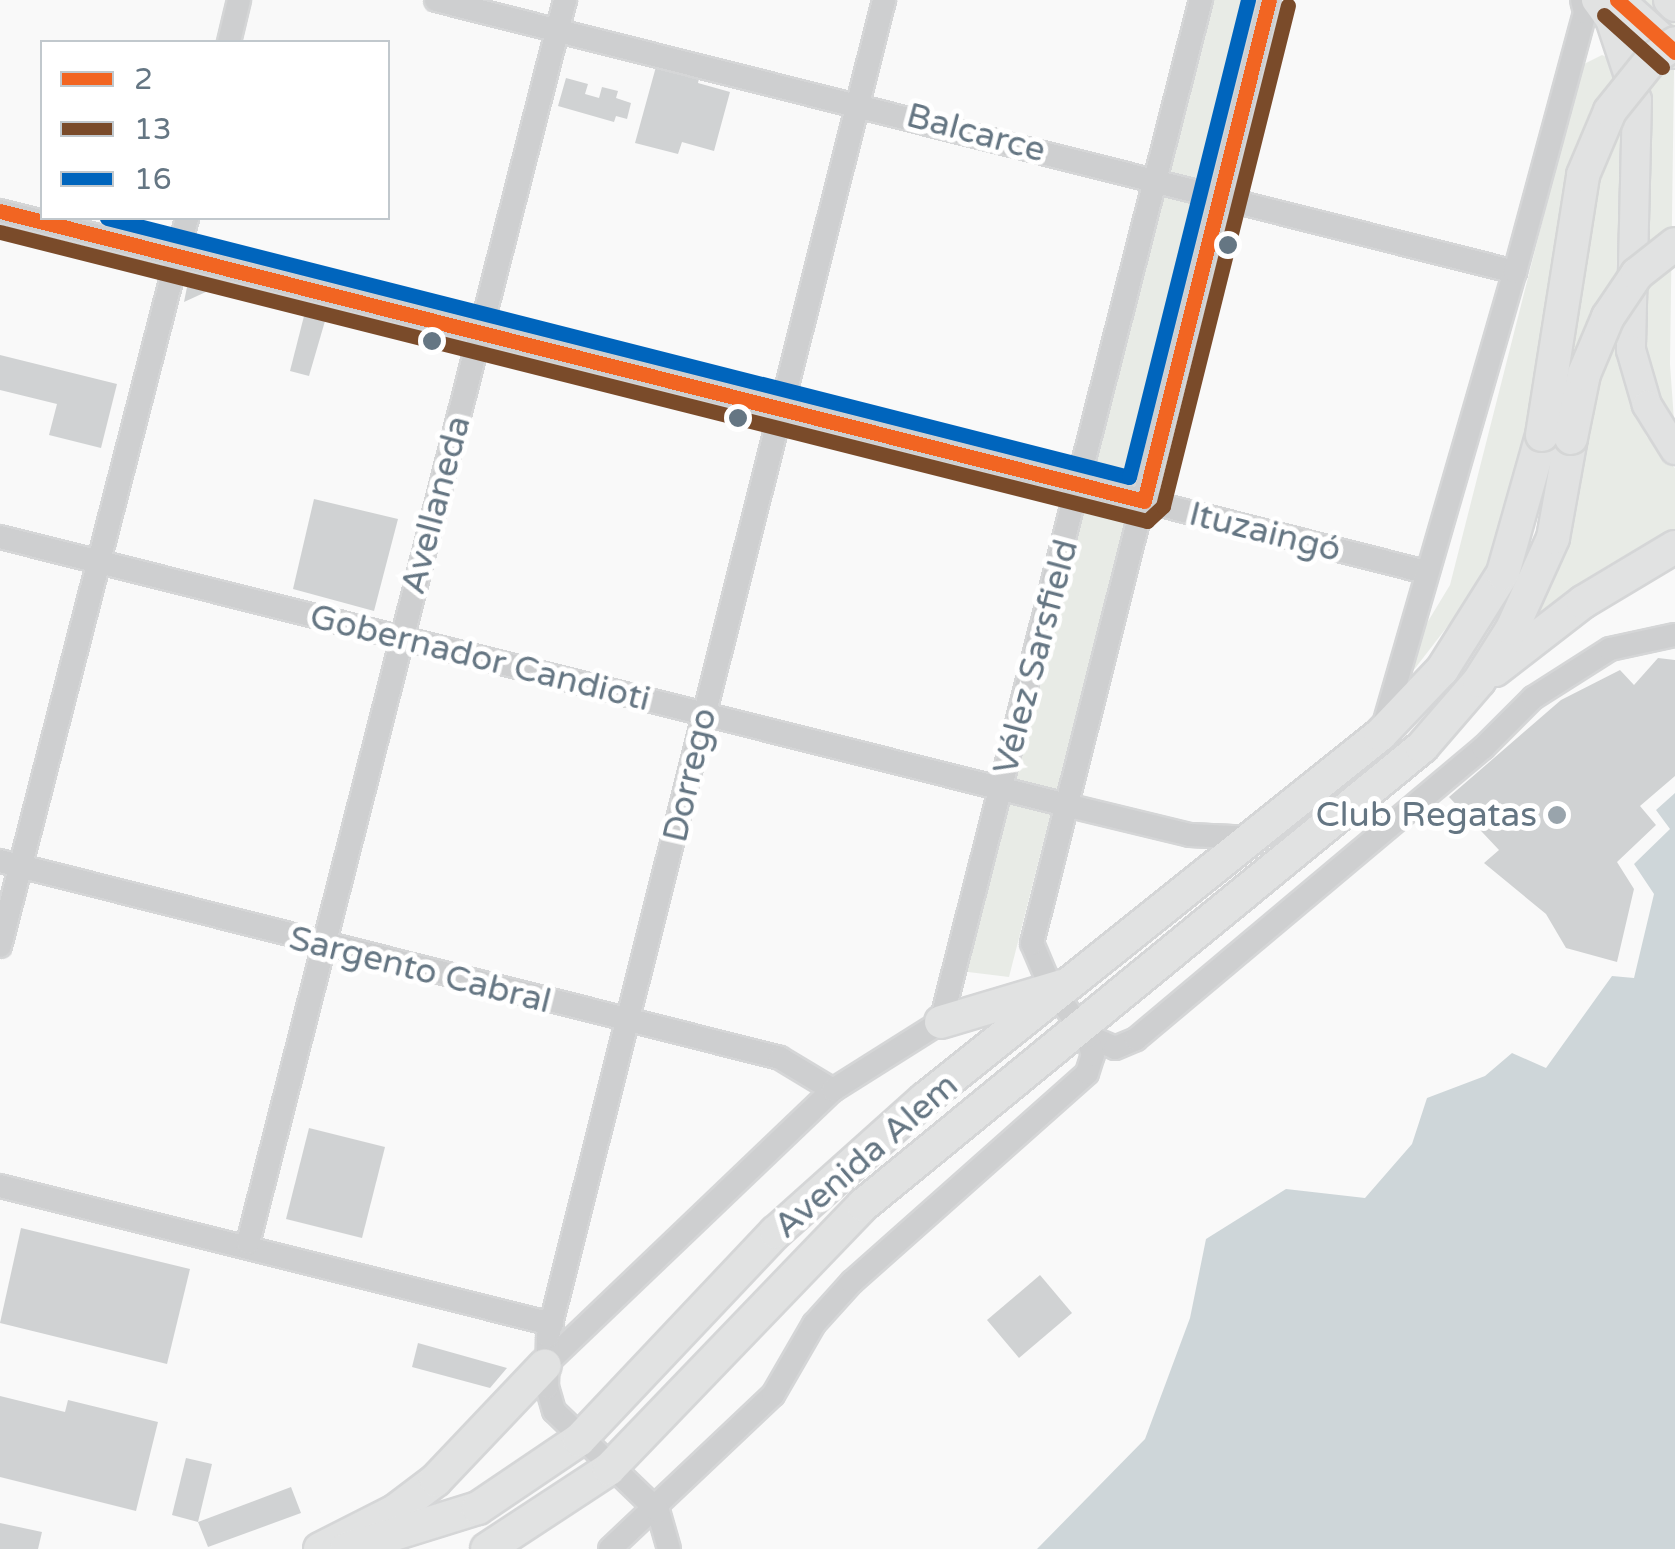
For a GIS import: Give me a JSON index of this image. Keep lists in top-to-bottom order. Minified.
{"streets":{"highway":["Avenida Alem"],"street":["Balcarce","Avellaneda","Ituzaingó","Vélez Sarsfield","Gobernador Candioti","Dorrego","Sargento Cabral"]},"crossings":[["Balcarce","Avellaneda"],["Balcarce","Vélez Sarsfield"],["Balcarce","Dorrego"],["Avellaneda","Ituzaingó"],["Avellaneda","Gobernador Candioti"],["Avellaneda","Sargento Cabral"],["Ituzaingó","Vélez Sarsfield"],["Ituzaingó","Dorrego"],["Vélez Sarsfield","Gobernador Candioti"],["Vélez Sarsfield","Avenida Alem"],["Gobernador Candioti","Dorrego"],["Gobernador Candioti","Avenida Alem"],["Dorrego","Sargento Cabral"],["Dorrego","Avenida Alem"],["Sargento Cabral","Avenida Alem"]],"places":["Club Regatas"],"lines":["transit line 2","transit line 16","transit line 13"],"legend":["2","13","16"]}
